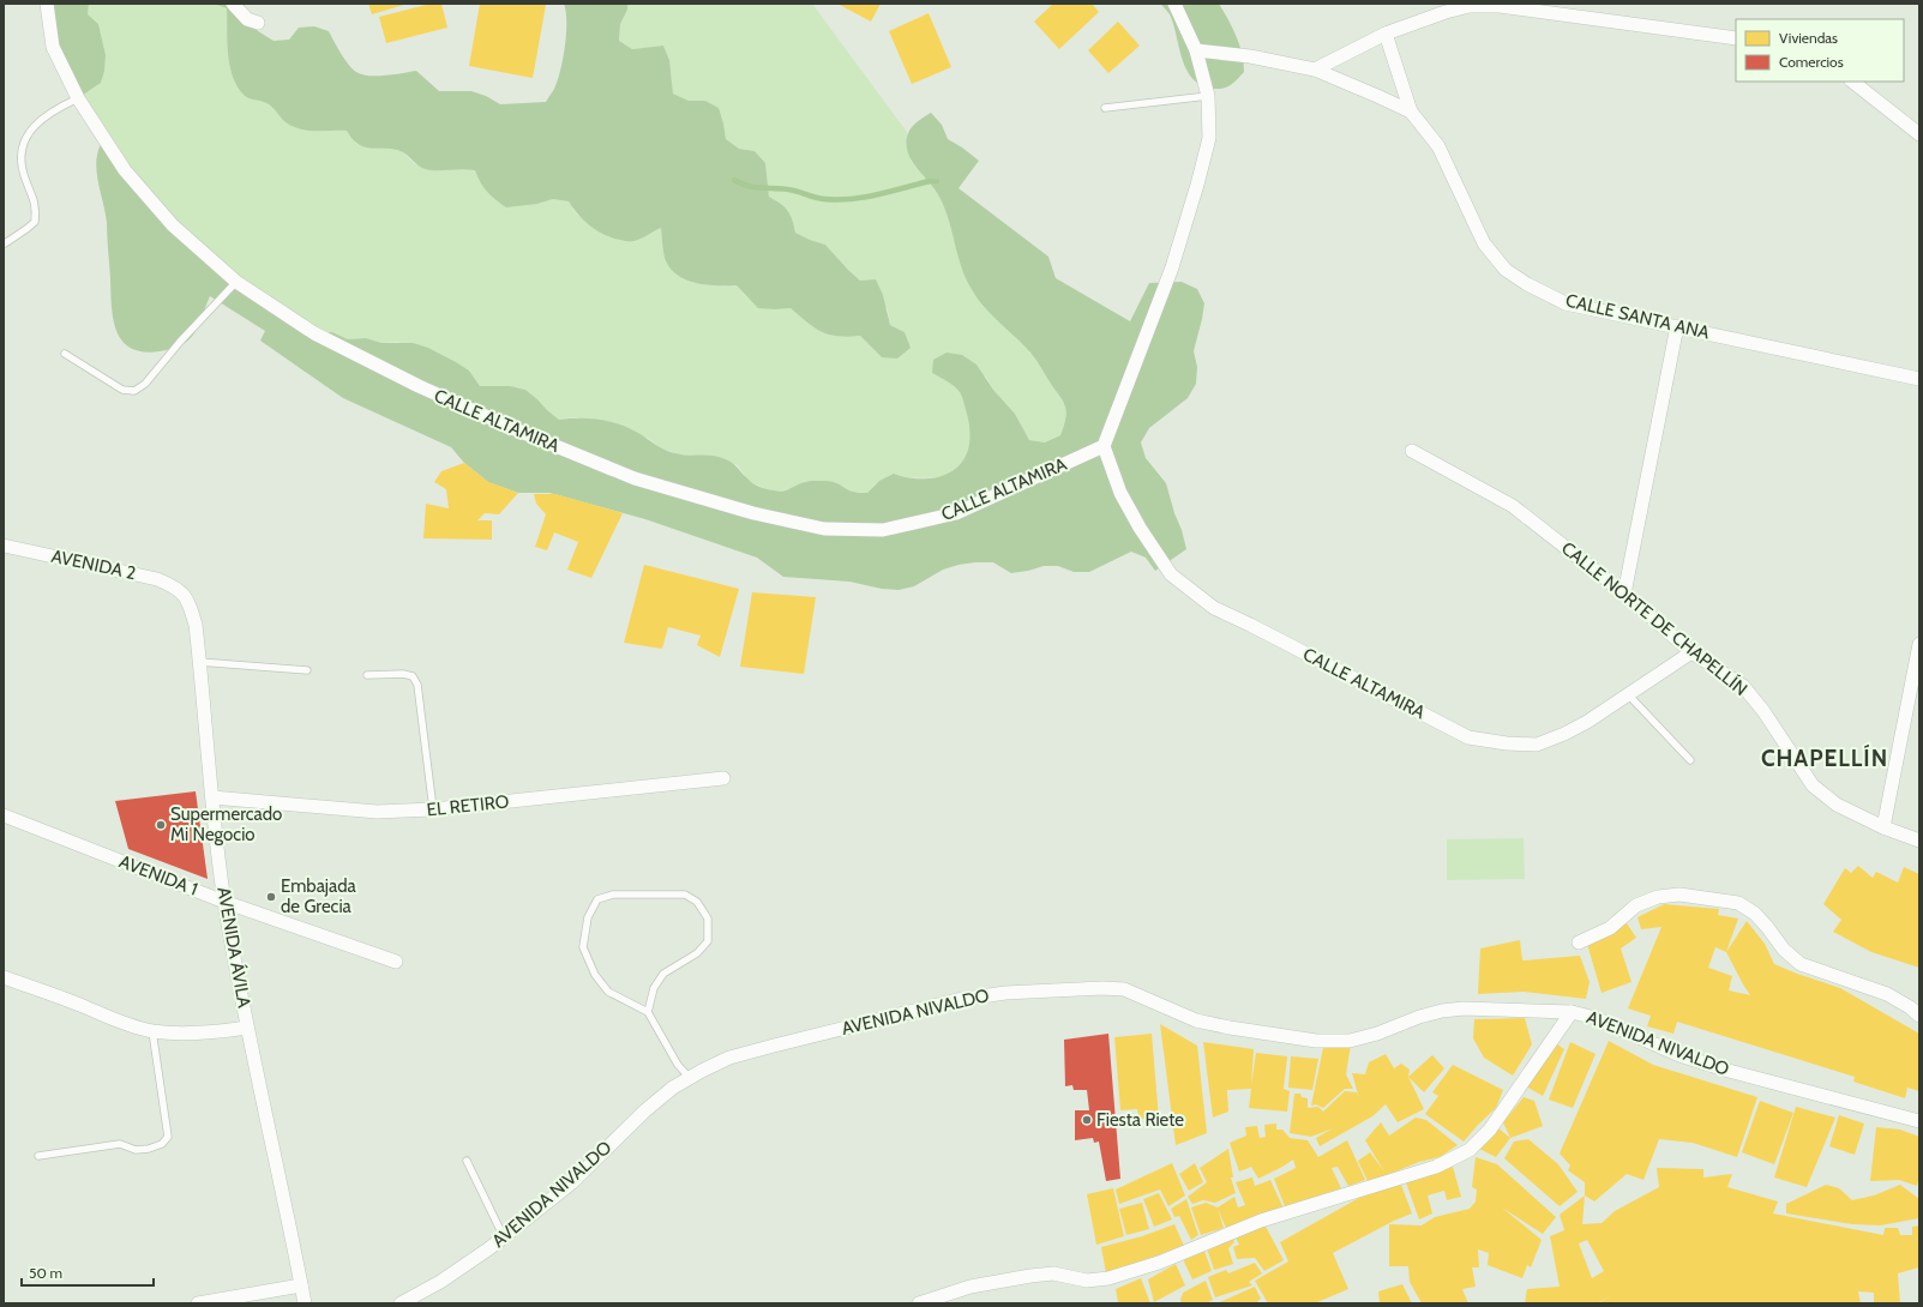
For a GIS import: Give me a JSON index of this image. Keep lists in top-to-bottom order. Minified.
{"streets":{"street":["CALLE SANTA ANA","CALLE ALTAMIRA","AVENIDA 2","CALLE NORTE DE CHAPELLÍN","EL RETIRO","AVENIDA 1","AVENIDA ÁVILA","AVENIDA NIVALDO"]},"crossings":[["CALLE ALTAMIRA","CALLE NORTE DE CHAPELLÍN"],["AVENIDA 2","AVENIDA ÁVILA"],["EL RETIRO","AVENIDA ÁVILA"],["AVENIDA 1","AVENIDA ÁVILA"]],"districts":["CHAPELLÍN"],"places":["Supermercado Mi Negocio","Embajada de Grecia","Fiesta Riete"],"legend":["Viviendas","Comercios"],"scale_bar":"50 m"}
